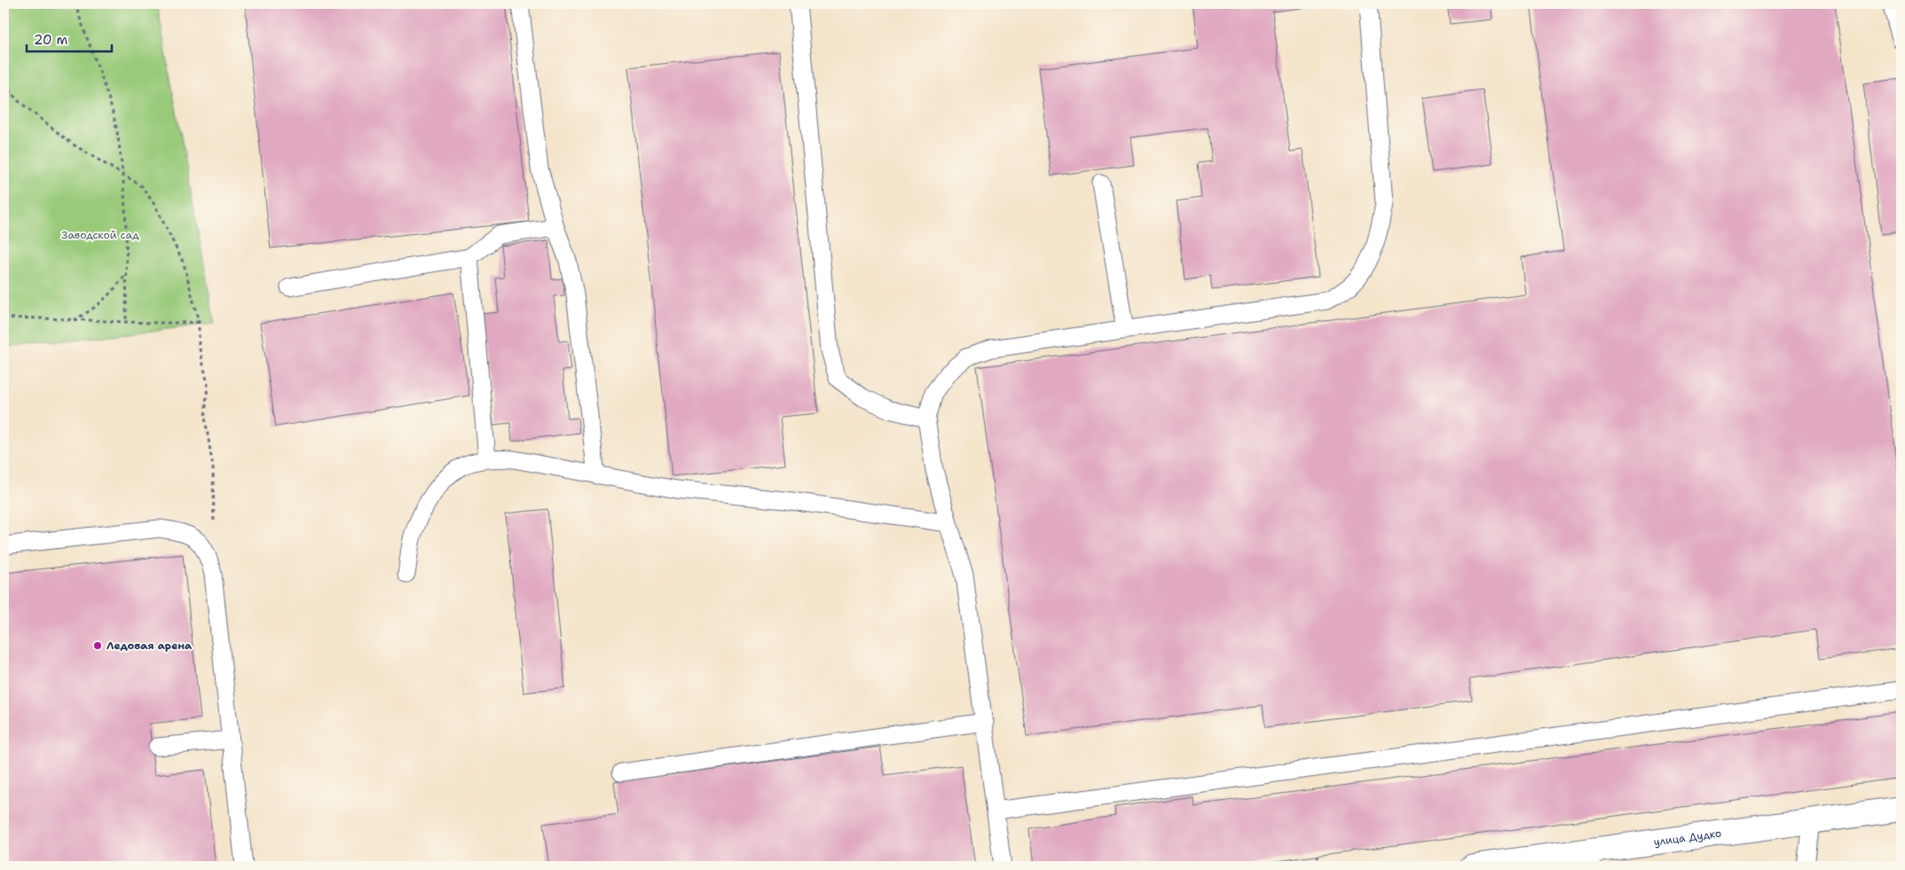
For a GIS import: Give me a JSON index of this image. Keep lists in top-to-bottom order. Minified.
{"streets":{"street":["улица Дудко"]},"parks":["Заводской сад"],"places":["Ледовая арена"],"scale_bar":"20 m"}
